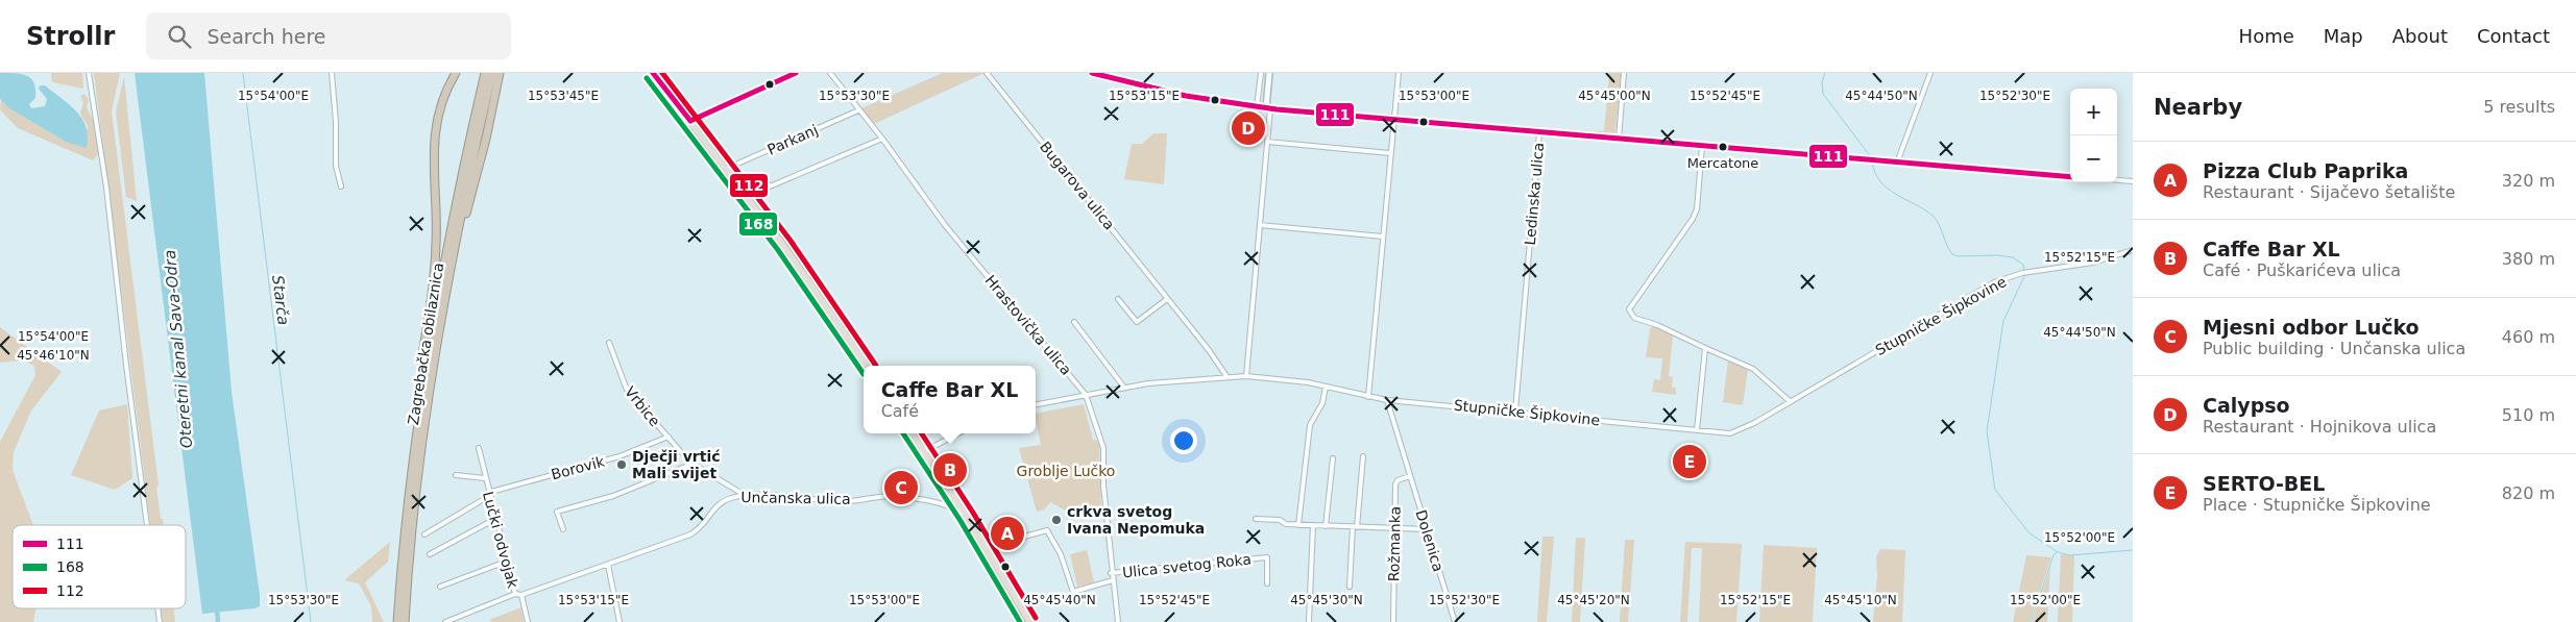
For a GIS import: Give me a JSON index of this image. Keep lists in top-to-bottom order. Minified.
{"streets":{"highway":["Zagrebačka obilaznica"],"street":["Parkanj","Bugarova ulica","Ledinska ulica","Stupničke Šipkovine","Hrastovička ulica","Vrbice","Borovik","Unčanska ulica","Lučki odvojak","Dolenica","Rožmanka","Ulica svetog Roka"]},"crossings":[["Parkanj","Hrastovička ulica"],["Bugarova ulica","Stupničke Šipkovine"],["Ledinska ulica","Stupničke Šipkovine"],["Stupničke Šipkovine","Hrastovička ulica"],["Stupničke Šipkovine","Dolenica"],["Hrastovička ulica","Ulica svetog Roka"],["Vrbice","Borovik"],["Vrbice","Unčanska ulica"],["Borovik","Lučki odvojak"],["Unčanska ulica","Lučki odvojak"],["Dolenica","Rožmanka"]],"water":["Starča","Oteretni kanal Sava-Odra"],"parks":["Groblje Lučko"],"places":["Mercatone","Dječji vrtić Mali svijet","crkva svetog Ivana Nepomuka"],"lines":["transit line 111","transit line 112","transit line 168"],"legend":["111","168","112"],"page":{"header":"Strollr","search":"Search here","nav":["Home","Map","About","Contact"],"heading":["Nearby","5 results"],"map_buttons":["+","−"],"pins":["D","E","B","C","A"],"list":[{"mark":"A","name":"Pizza Club Paprika","note":"Restaurant · Sijačevo šetalište","value":"320 m"},{"mark":"B","name":"Caffe Bar XL","note":"Café · Puškarićeva ulica","value":"380 m"},{"mark":"C","name":"Mjesni odbor Lučko","note":"Public building · Unčanska ulica","value":"460 m"},{"mark":"D","name":"Calypso","note":"Restaurant · Hojnikova ulica","value":"510 m"},{"mark":"E","name":"SERTO-BEL","note":"Place · Stupničke Šipkovine","value":"820 m"}],"popup":["Caffe Bar XL","Café"]},"coordinates":["15°54'00\"E","15°53'45\"E","15°53'30\"E","15°53'15\"E","15°53'00\"E","15°52'45\"E","15°52'30\"E","45°45'00\"N","45°44'50\"N","15°52'15\"E","45°46'10\"N","15°52'00\"E","45°45'40\"N","45°45'30\"N","45°45'20\"N","45°45'10\"N"]}
